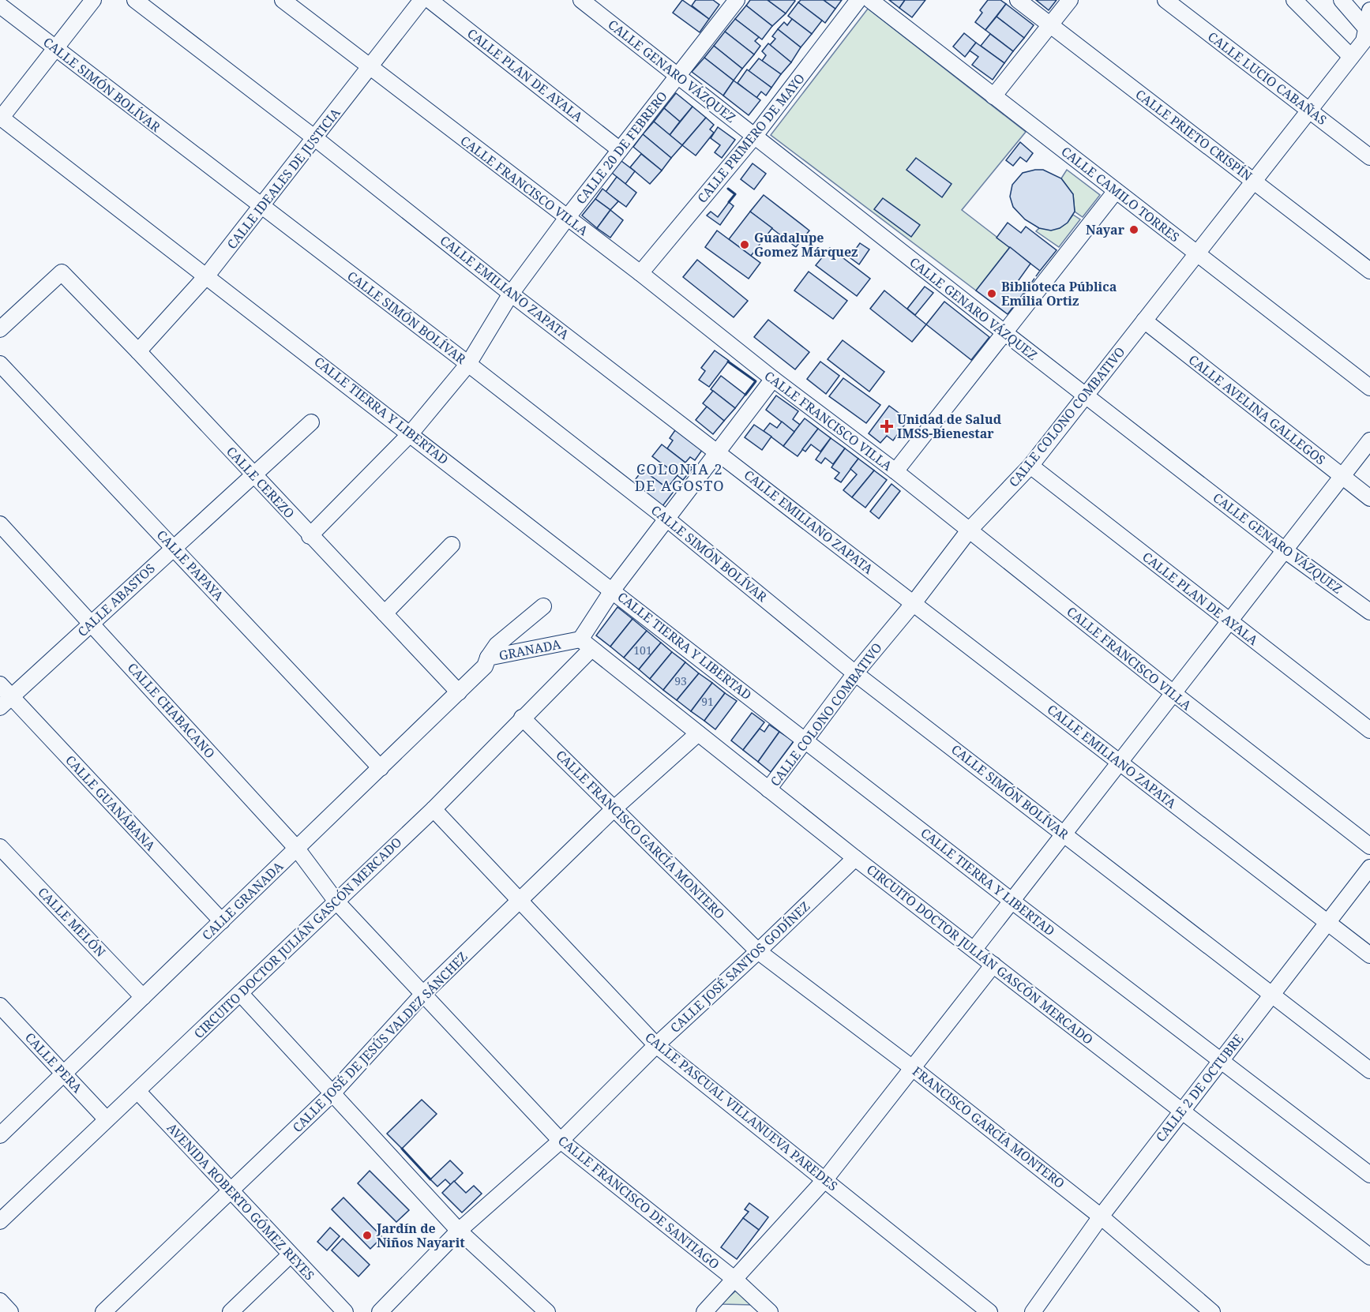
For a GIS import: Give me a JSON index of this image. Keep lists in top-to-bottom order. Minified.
{"streets":{"street":["CALLE GENARO VÁZQUEZ","CALLE PLAN DE AYALA","CALLE LUCIO CABAÑAS","CALLE SIMÓN BOLÍVAR","CALLE PRIETO CRISPÍN","CALLE PRIMERO DE MAYO","CALLE 20 DE FEBRERO","CALLE IDEALES DE JUSTICIA","CALLE FRANCISCO VILLA","CALLE CAMILO TORRES","CALLE EMILIANO ZAPATA","CALLE AVELINA GALLEGOS","CALLE TIERRA Y LIBERTAD","CALLE COLONO COMBATIVO","CALLE CEREZO","CALLE PAPAYA","CALLE ABASTOS","GRANADA","CALLE CHABACANO","CALLE GUANÁBANA","CALLE FRANCISCO GARCÍA MONTERO","CALLE GRANADA","CALLE MELÓN","CIRCUITO DOCTOR JULIÁN GASCÓN MERCADO","CALLE JOSÉ SANTOS GODÍNEZ","CALLE JOSÉ DE JESÚS VALDEZ SÁNCHEZ","CALLE PERA","CALLE 2 DE OCTUBRE","CALLE PASCUAL VILLANUEVA PAREDES","FRANCISCO GARCÍA MONTERO","AVENIDA ROBERTO GÓMEZ REYES","CALLE FRANCISCO DE SANTIAGO"]},"crossings":[["CALLE GENARO VÁZQUEZ","CALLE PRIMERO DE MAYO"],["CALLE GENARO VÁZQUEZ","CALLE 20 DE FEBRERO"],["CALLE GENARO VÁZQUEZ","CALLE COLONO COMBATIVO"],["CALLE PLAN DE AYALA","CALLE 20 DE FEBRERO"],["CALLE PLAN DE AYALA","CALLE COLONO COMBATIVO"],["CALLE LUCIO CABAÑAS","CALLE COLONO COMBATIVO"],["CALLE SIMÓN BOLÍVAR","CALLE 20 DE FEBRERO"],["CALLE SIMÓN BOLÍVAR","CALLE IDEALES DE JUSTICIA"],["CALLE SIMÓN BOLÍVAR","CALLE COLONO COMBATIVO"],["CALLE SIMÓN BOLÍVAR","CALLE 2 DE OCTUBRE"],["CALLE PRIETO CRISPÍN","CALLE COLONO COMBATIVO"],["CALLE PRIMERO DE MAYO","CALLE FRANCISCO VILLA"],["CALLE 20 DE FEBRERO","CALLE FRANCISCO VILLA"],["CALLE 20 DE FEBRERO","CALLE EMILIANO ZAPATA"],["CALLE 20 DE FEBRERO","CALLE TIERRA Y LIBERTAD"],["CALLE 20 DE FEBRERO","CALLE CEREZO"],["CALLE IDEALES DE JUSTICIA","CALLE FRANCISCO VILLA"],["CALLE IDEALES DE JUSTICIA","CALLE EMILIANO ZAPATA"],["CALLE IDEALES DE JUSTICIA","CALLE TIERRA Y LIBERTAD"],["CALLE IDEALES DE JUSTICIA","CALLE CEREZO"],["CALLE FRANCISCO VILLA","CALLE COLONO COMBATIVO"],["CALLE CAMILO TORRES","CALLE COLONO COMBATIVO"],["CALLE EMILIANO ZAPATA","CALLE COLONO COMBATIVO"],["CALLE EMILIANO ZAPATA","CALLE 2 DE OCTUBRE"],["CALLE AVELINA GALLEGOS","CALLE COLONO COMBATIVO"],["CALLE TIERRA Y LIBERTAD","CALLE COLONO COMBATIVO"],["CALLE TIERRA Y LIBERTAD","CALLE 2 DE OCTUBRE"],["CALLE COLONO COMBATIVO","CIRCUITO DOCTOR JULIÁN GASCÓN MERCADO"],["CALLE CEREZO","CALLE ABASTOS"],["CALLE CEREZO","CALLE GRANADA"],["CALLE PAPAYA","CALLE ABASTOS"],["CALLE PAPAYA","CALLE GRANADA"],["CALLE ABASTOS","CALLE CHABACANO"],["CALLE ABASTOS","CALLE GUANÁBANA"],["GRANADA","CALLE GRANADA"],["GRANADA","CIRCUITO DOCTOR JULIÁN GASCÓN MERCADO"],["CALLE CHABACANO","CALLE GRANADA"],["CALLE CHABACANO","CIRCUITO DOCTOR JULIÁN GASCÓN MERCADO"],["CALLE CHABACANO","CALLE FRANCISCO DE SANTIAGO"],["CALLE GUANÁBANA","CALLE GRANADA"],["CALLE FRANCISCO GARCÍA MONTERO","CIRCUITO DOCTOR JULIÁN GASCÓN MERCADO"],["CALLE FRANCISCO GARCÍA MONTERO","CALLE JOSÉ SANTOS GODÍNEZ"],["CALLE FRANCISCO GARCÍA MONTERO","CALLE JOSÉ DE JESÚS VALDEZ SÁNCHEZ"],["CALLE FRANCISCO GARCÍA MONTERO","FRANCISCO GARCÍA MONTERO"],["CALLE GRANADA","CALLE MELÓN"],["CALLE GRANADA","CALLE PERA"],["CIRCUITO DOCTOR JULIÁN GASCÓN MERCADO","CALLE JOSÉ SANTOS GODÍNEZ"],["CIRCUITO DOCTOR JULIÁN GASCÓN MERCADO","CALLE JOSÉ DE JESÚS VALDEZ SÁNCHEZ"],["CIRCUITO DOCTOR JULIÁN GASCÓN MERCADO","CALLE PERA"],["CIRCUITO DOCTOR JULIÁN GASCÓN MERCADO","CALLE 2 DE OCTUBRE"],["CIRCUITO DOCTOR JULIÁN GASCÓN MERCADO","CALLE PASCUAL VILLANUEVA PAREDES"],["CIRCUITO DOCTOR JULIÁN GASCÓN MERCADO","AVENIDA ROBERTO GÓMEZ REYES"],["CIRCUITO DOCTOR JULIÁN GASCÓN MERCADO","CALLE FRANCISCO DE SANTIAGO"],["CALLE JOSÉ SANTOS GODÍNEZ","CALLE PASCUAL VILLANUEVA PAREDES"],["CALLE JOSÉ SANTOS GODÍNEZ","FRANCISCO GARCÍA MONTERO"],["CALLE JOSÉ SANTOS GODÍNEZ","CALLE FRANCISCO DE SANTIAGO"],["CALLE JOSÉ DE JESÚS VALDEZ SÁNCHEZ","CALLE PASCUAL VILLANUEVA PAREDES"],["CALLE JOSÉ DE JESÚS VALDEZ SÁNCHEZ","AVENIDA ROBERTO GÓMEZ REYES"],["CALLE JOSÉ DE JESÚS VALDEZ SÁNCHEZ","CALLE FRANCISCO DE SANTIAGO"],["CALLE 2 DE OCTUBRE","FRANCISCO GARCÍA MONTERO"]],"districts":["COLONIA 2 DE AGOSTO"],"places":{"other":["Nayar","Guadalupe Gomez Márquez","Biblioteca Pública Emilia Ortiz","Jardín de Niños Nayarit"],"health":["Unidad de Salud IMSS-Bienestar"]},"house_numbers":["101","93","91"]}
